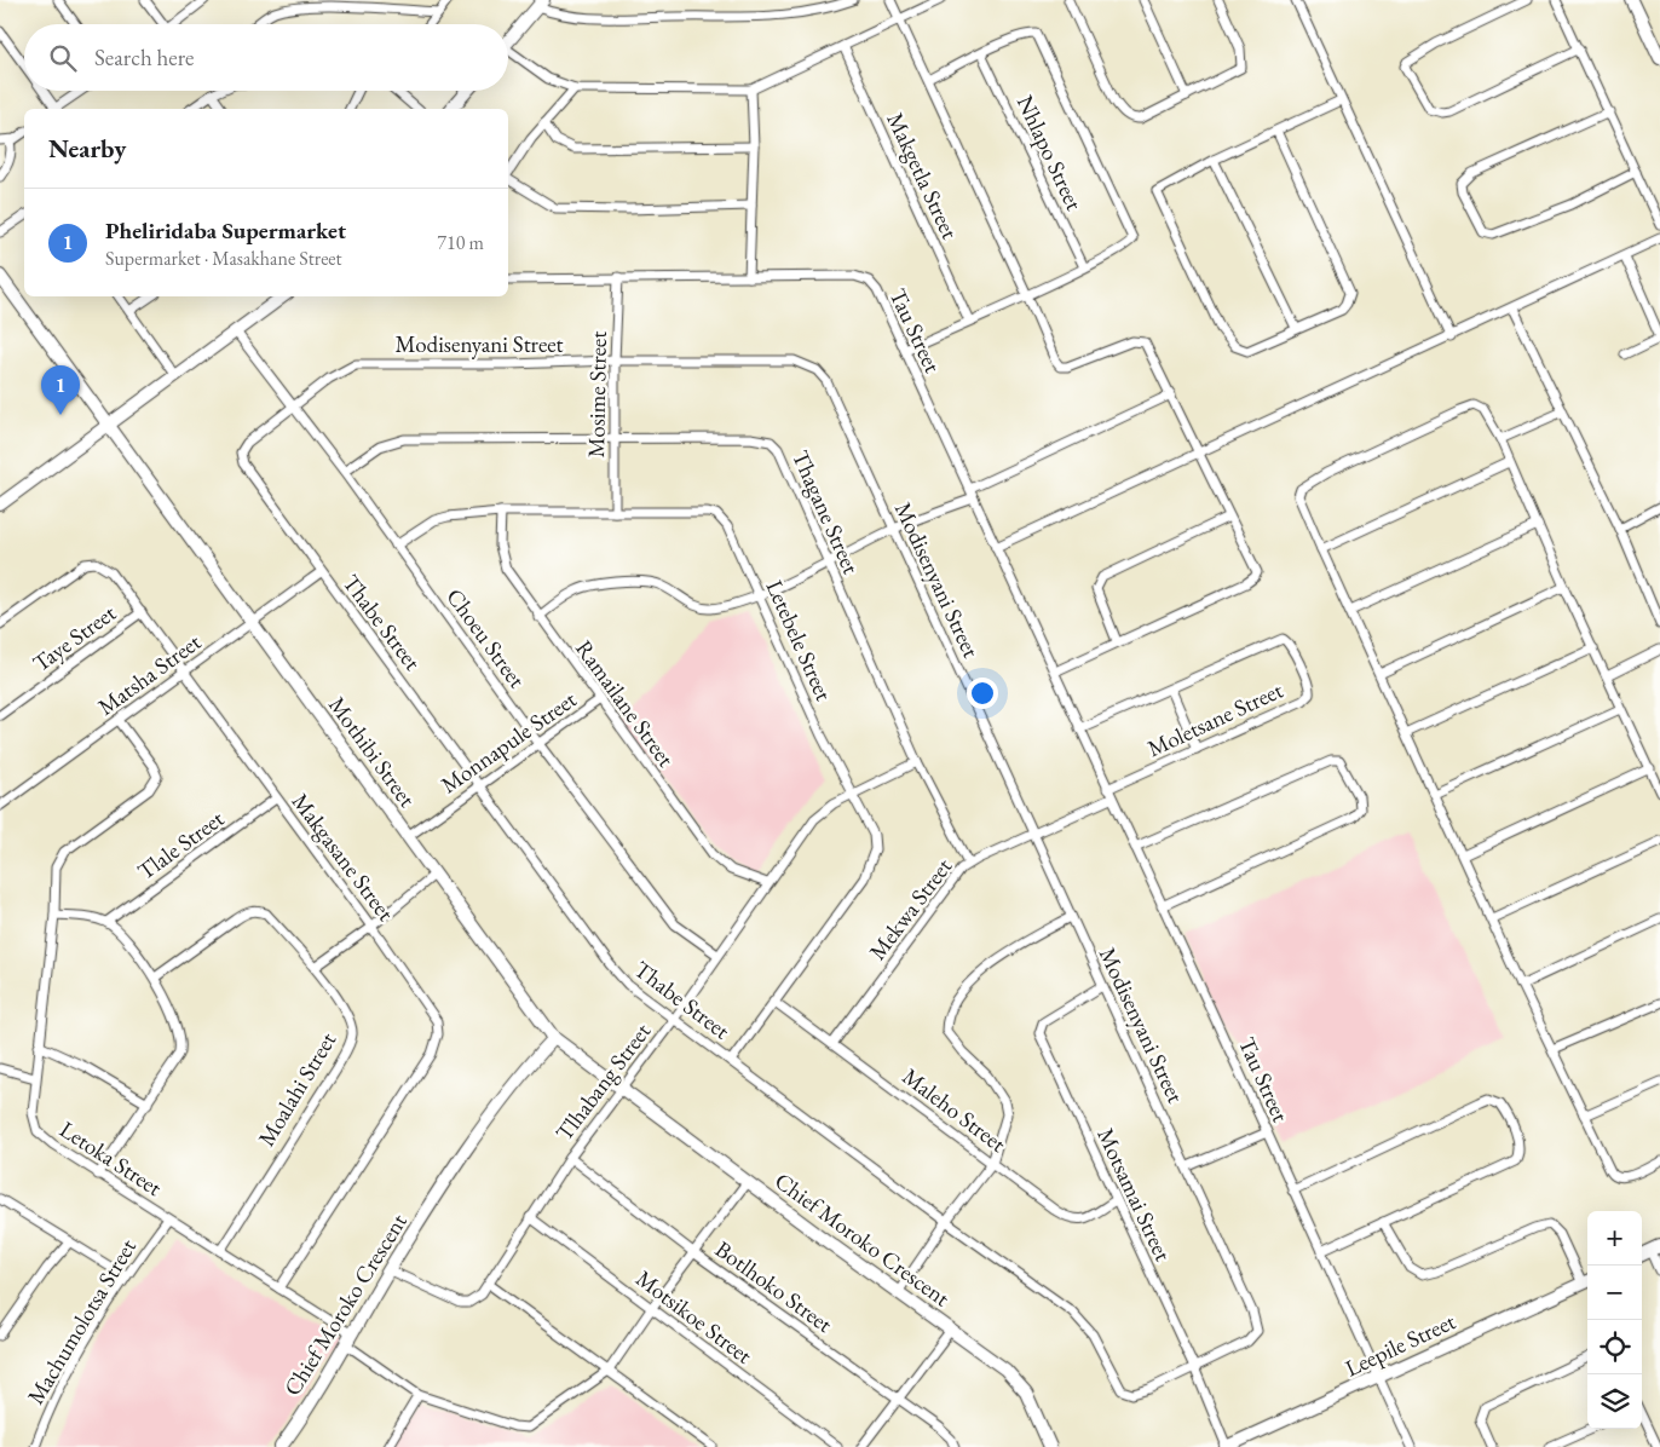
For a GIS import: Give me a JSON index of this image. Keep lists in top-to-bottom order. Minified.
{"streets":{"street":["Nhlapo Street","Makgetla Street","Tau Street","Modisenyani Street","Mosime Street","Thagane Street","Thabe Street","Taye Street","Choeu Street","Letebele Street","Matsha Street","Ramailane Street","Moletsane Street","Monnapule Street","Mothibi Street","Tlale Street","Makgasane Street","Mekwa Street","Tlhabang Street","Moalahi Street","Maleho Street","Letoka Street","Motsamai Street","Chief Moroko Crescent","Botlhoko Street","Motsikoe Street","Machumolotsa Street","Leepile Street"]},"crossings":[["Tau Street","Mosime Street"],["Tau Street","Moletsane Street"],["Tau Street","Mekwa Street"],["Tau Street","Leepile Street"],["Modisenyani Street","Mosime Street"],["Modisenyani Street","Thabe Street"],["Modisenyani Street","Choeu Street"],["Modisenyani Street","Mekwa Street"],["Modisenyani Street","Motsamai Street"],["Mosime Street","Thagane Street"],["Mosime Street","Letebele Street"],["Thagane Street","Choeu Street"],["Thagane Street","Mekwa Street"],["Thagane Street","Tlhabang Street"],["Thabe Street","Choeu Street"],["Thabe Street","Letebele Street"],["Thabe Street","Matsha Street"],["Thabe Street","Monnapule Street"],["Thabe Street","Tlhabang Street"],["Thabe Street","Motsamai Street"],["Taye Street","Makgasane Street"],["Choeu Street","Letebele Street"],["Choeu Street","Monnapule Street"],["Choeu Street","Tlhabang Street"],["Letebele Street","Ramailane Street"],["Letebele Street","Tlhabang Street"],["Letebele Street","Maleho Street"],["Matsha Street","Mothibi Street"],["Matsha Street","Makgasane Street"],["Matsha Street","Letoka Street"],["Ramailane Street","Monnapule Street"],["Ramailane Street","Tlhabang Street"],["Monnapule Street","Mothibi Street"],["Mothibi Street","Tlhabang Street"],["Mothibi Street","Chief Moroko Crescent"],["Tlale Street","Makgasane Street"],["Makgasane Street","Letoka Street"],["Mekwa Street","Maleho Street"],["Tlhabang Street","Chief Moroko Crescent"],["Tlhabang Street","Botlhoko Street"],["Tlhabang Street","Motsikoe Street"],["Moalahi Street","Letoka Street"],["Maleho Street","Motsamai Street"],["Letoka Street","Chief Moroko Crescent"],["Letoka Street","Machumolotsa Street"],["Motsamai Street","Leepile Street"]],"page":{"search":"Search here","heading":"Nearby","list":[{"mark":"1","name":"Pheliridaba Supermarket","note":"Supermarket · Masakhane Street","value":"710 m"}],"pins":"1","map_buttons":["+","−"]}}
